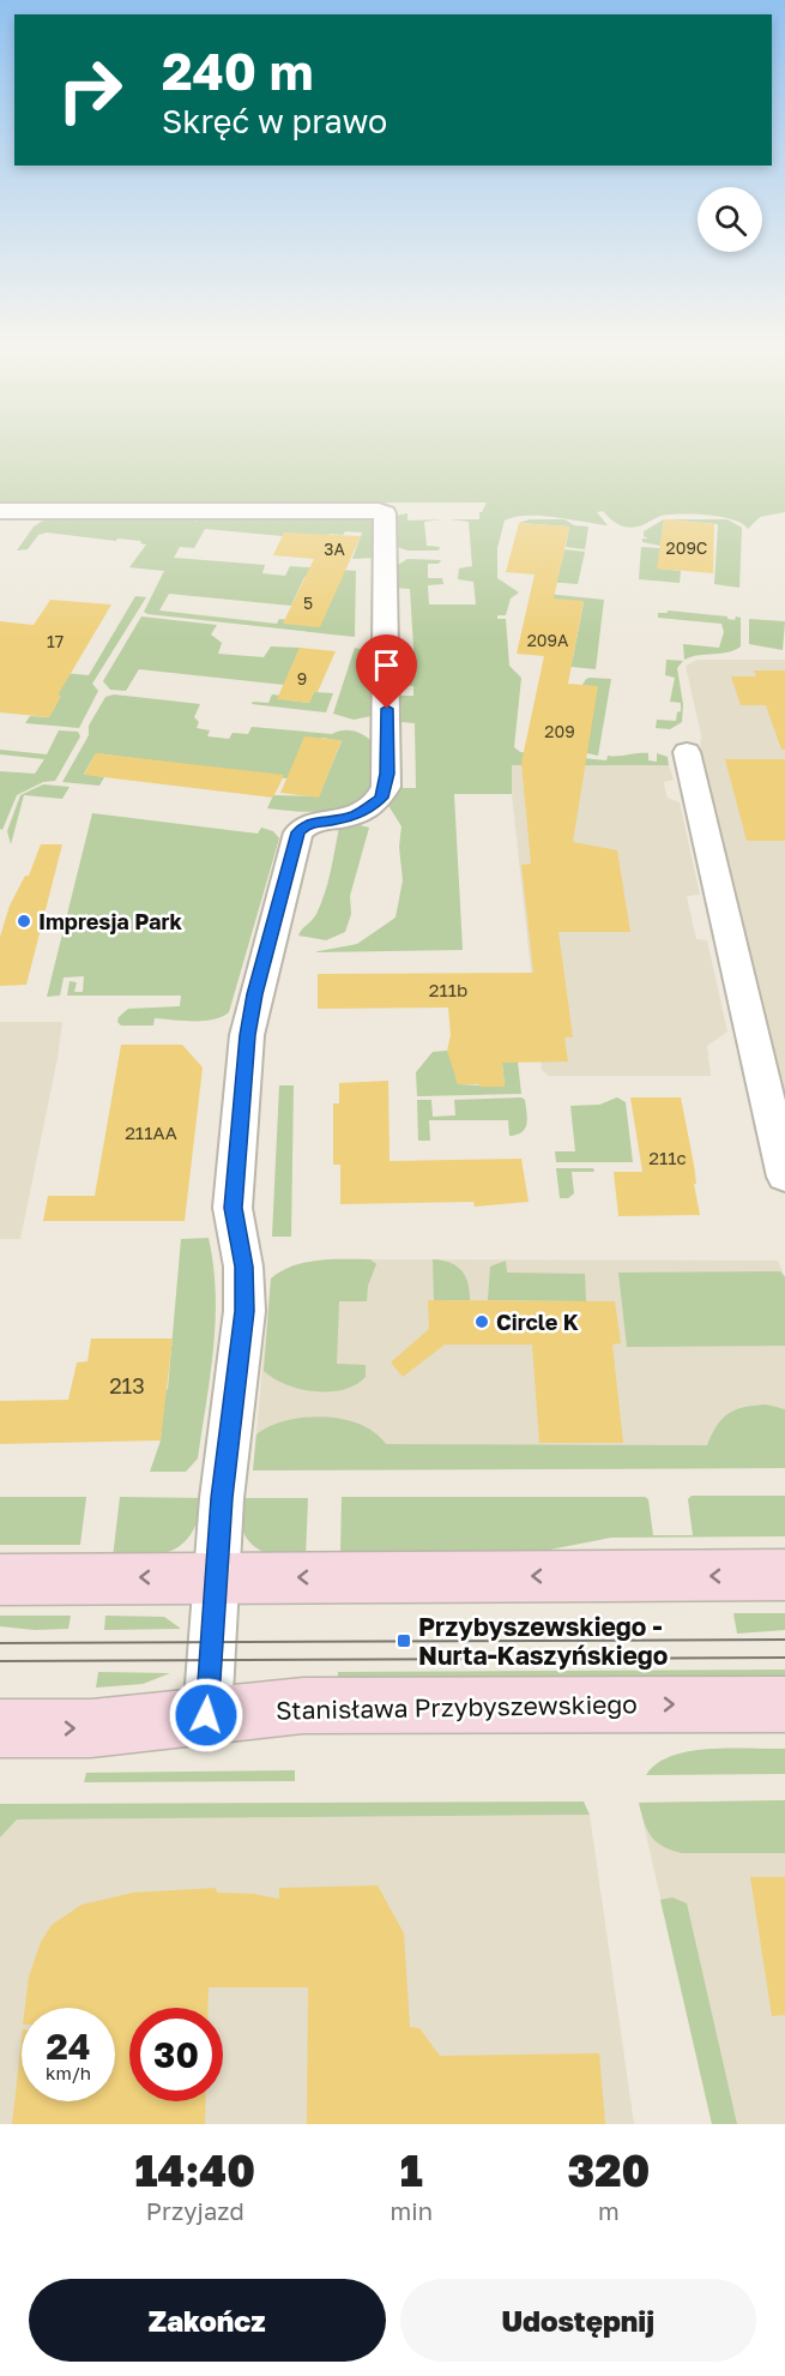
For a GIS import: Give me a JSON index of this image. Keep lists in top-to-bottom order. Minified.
{"streets":{"main road":["Stanisława Przybyszewskiego"]},"places":{"other":["Impresja Park","Circle K"],"transit":["Przybyszewskiego - Nurta-Kaszyńskiego"]},"house_numbers":["209C","3A","5","209A","17","9","209","211b","211AA","211c","213"],"page":{"turn":["240 m","Skręć w prawo"],"speed":"24 km/h","limit":"30","eta":["14:40","Przyjazd","1","min","320","m"],"buttons":["Zakończ","Udostępnij"]}}
